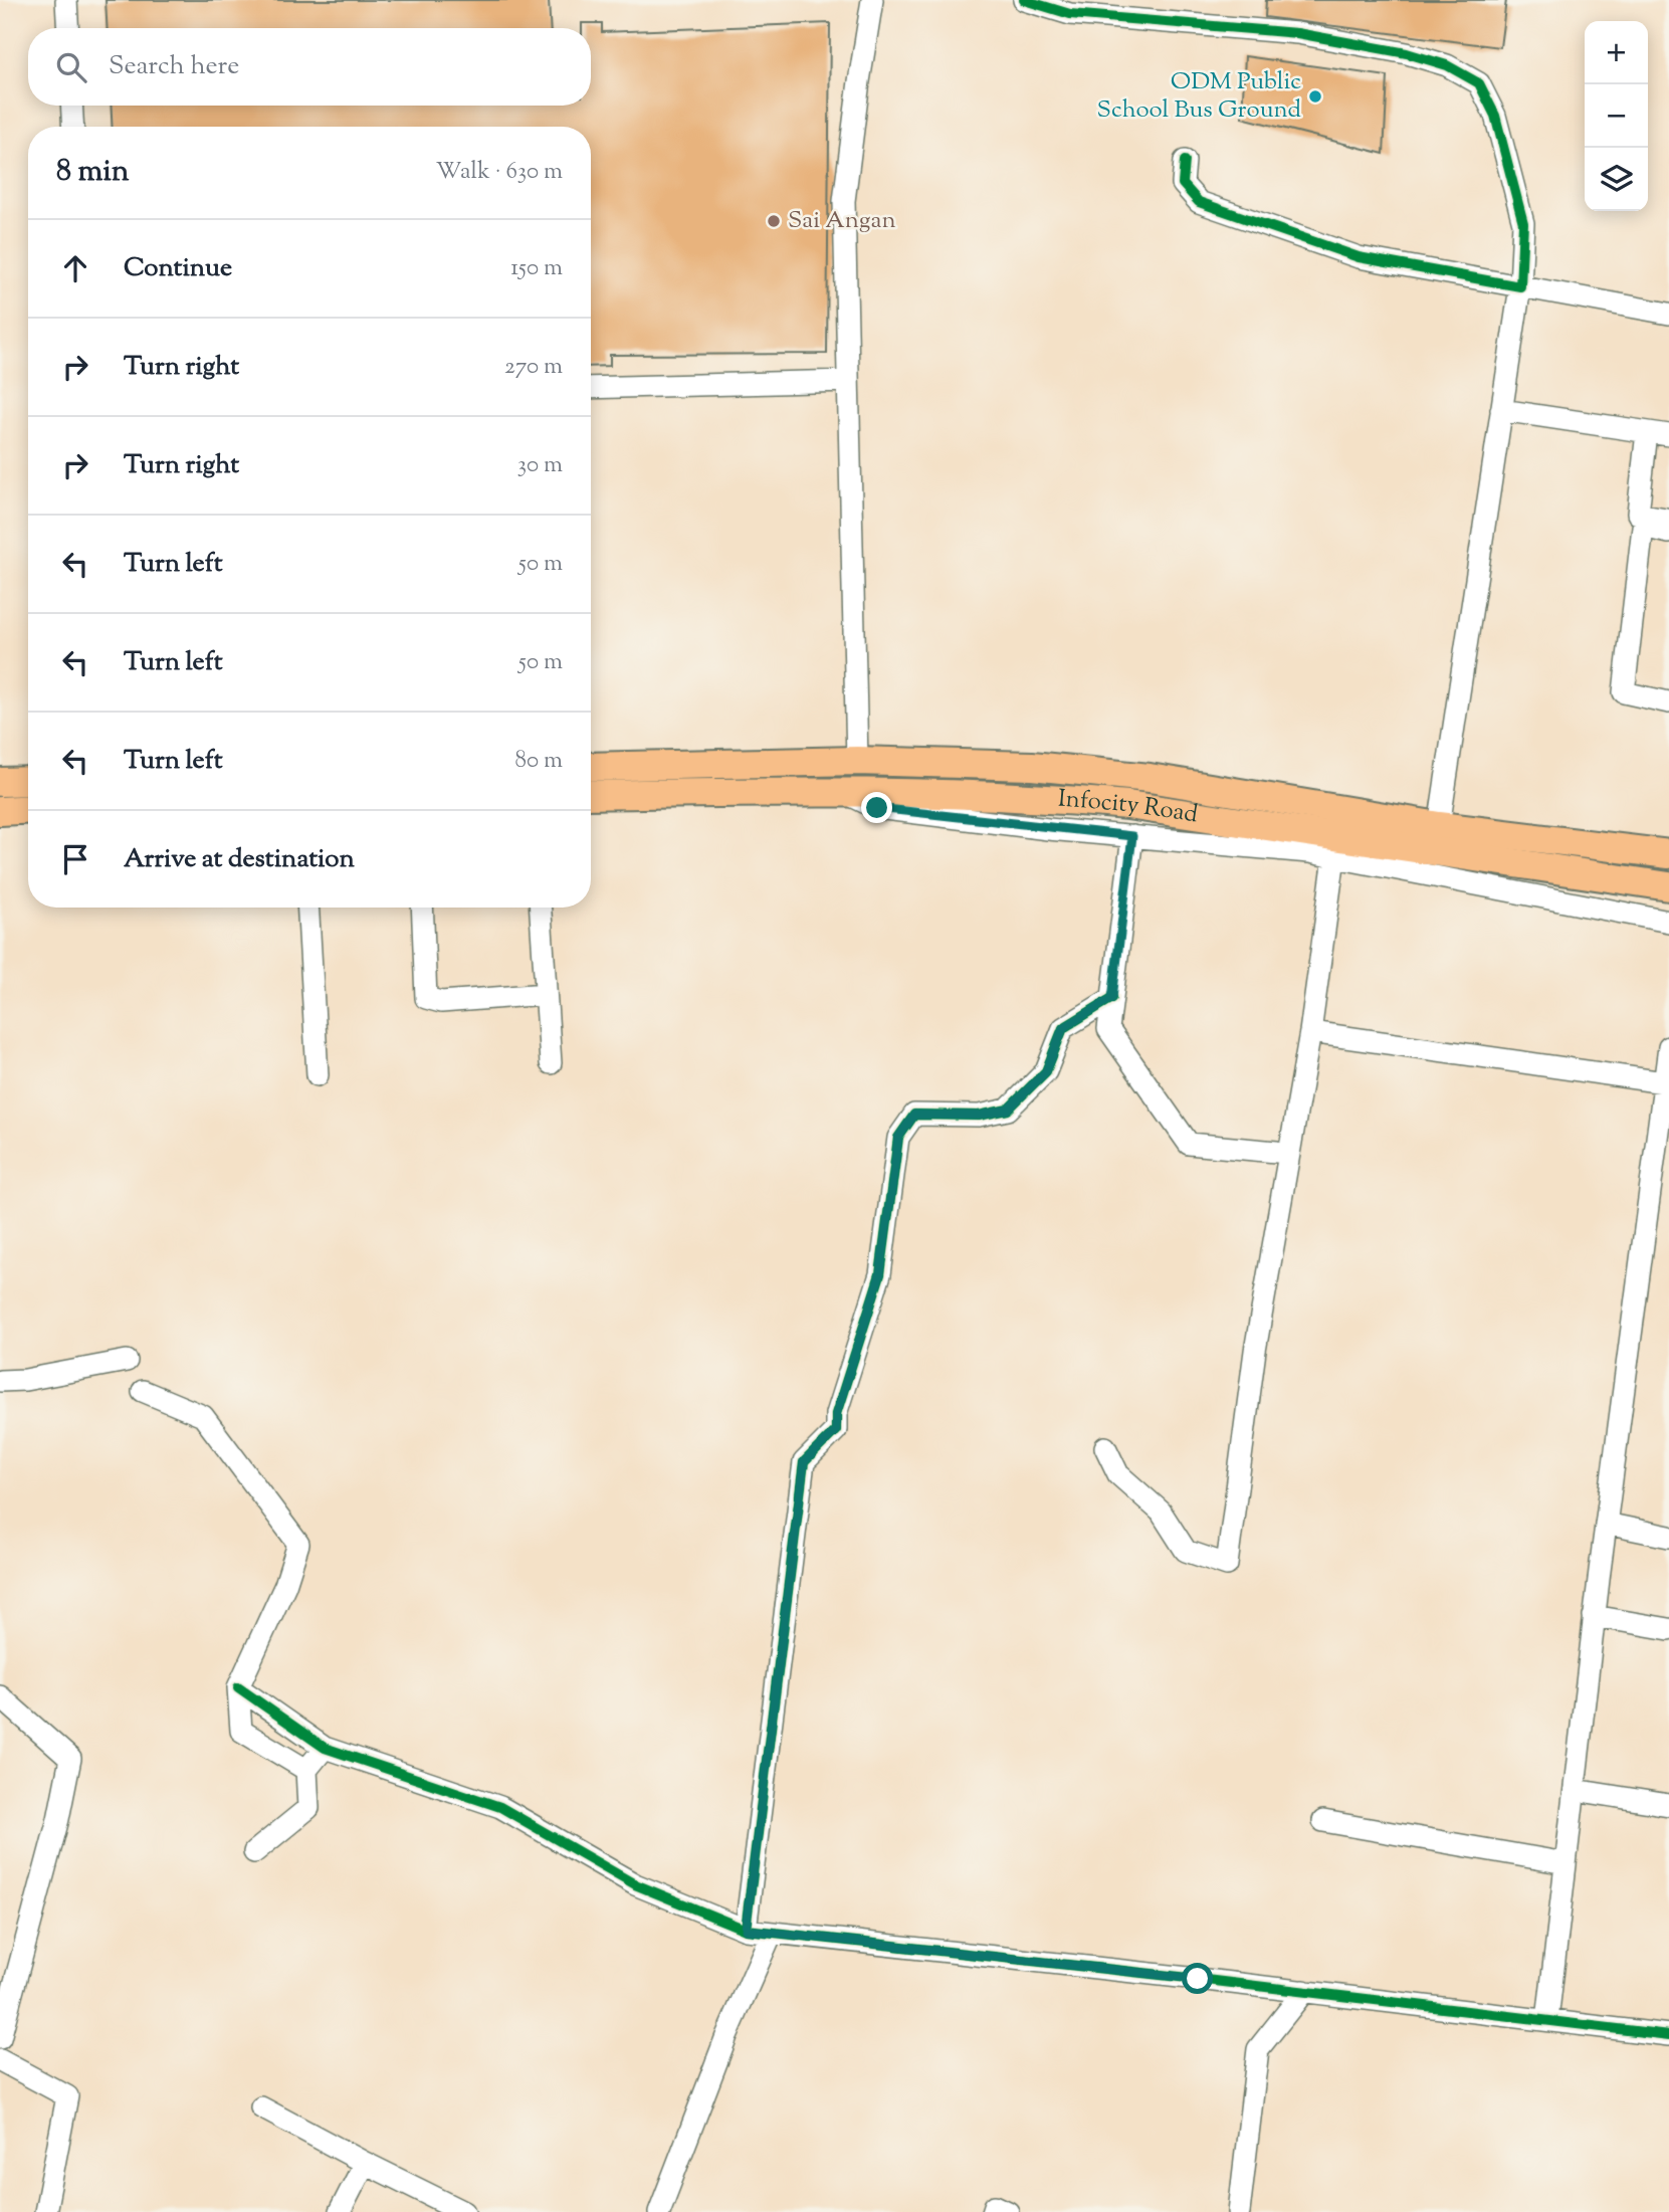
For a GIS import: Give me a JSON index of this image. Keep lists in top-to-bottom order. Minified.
{"streets":{"main road":["Infocity Road"]},"places":["ODM Public School Bus Ground","Sai Angan"],"page":{"map_buttons":["+","−"],"search":"Search here","heading":["8 min","Walk · 630 m"],"list":[["Continue","150 m"],["Turn right","270 m"],["Turn right","30 m"],["Turn left","50 m"],["Turn left","50 m"],["Turn left","80 m"],"Arrive at destination"]}}
